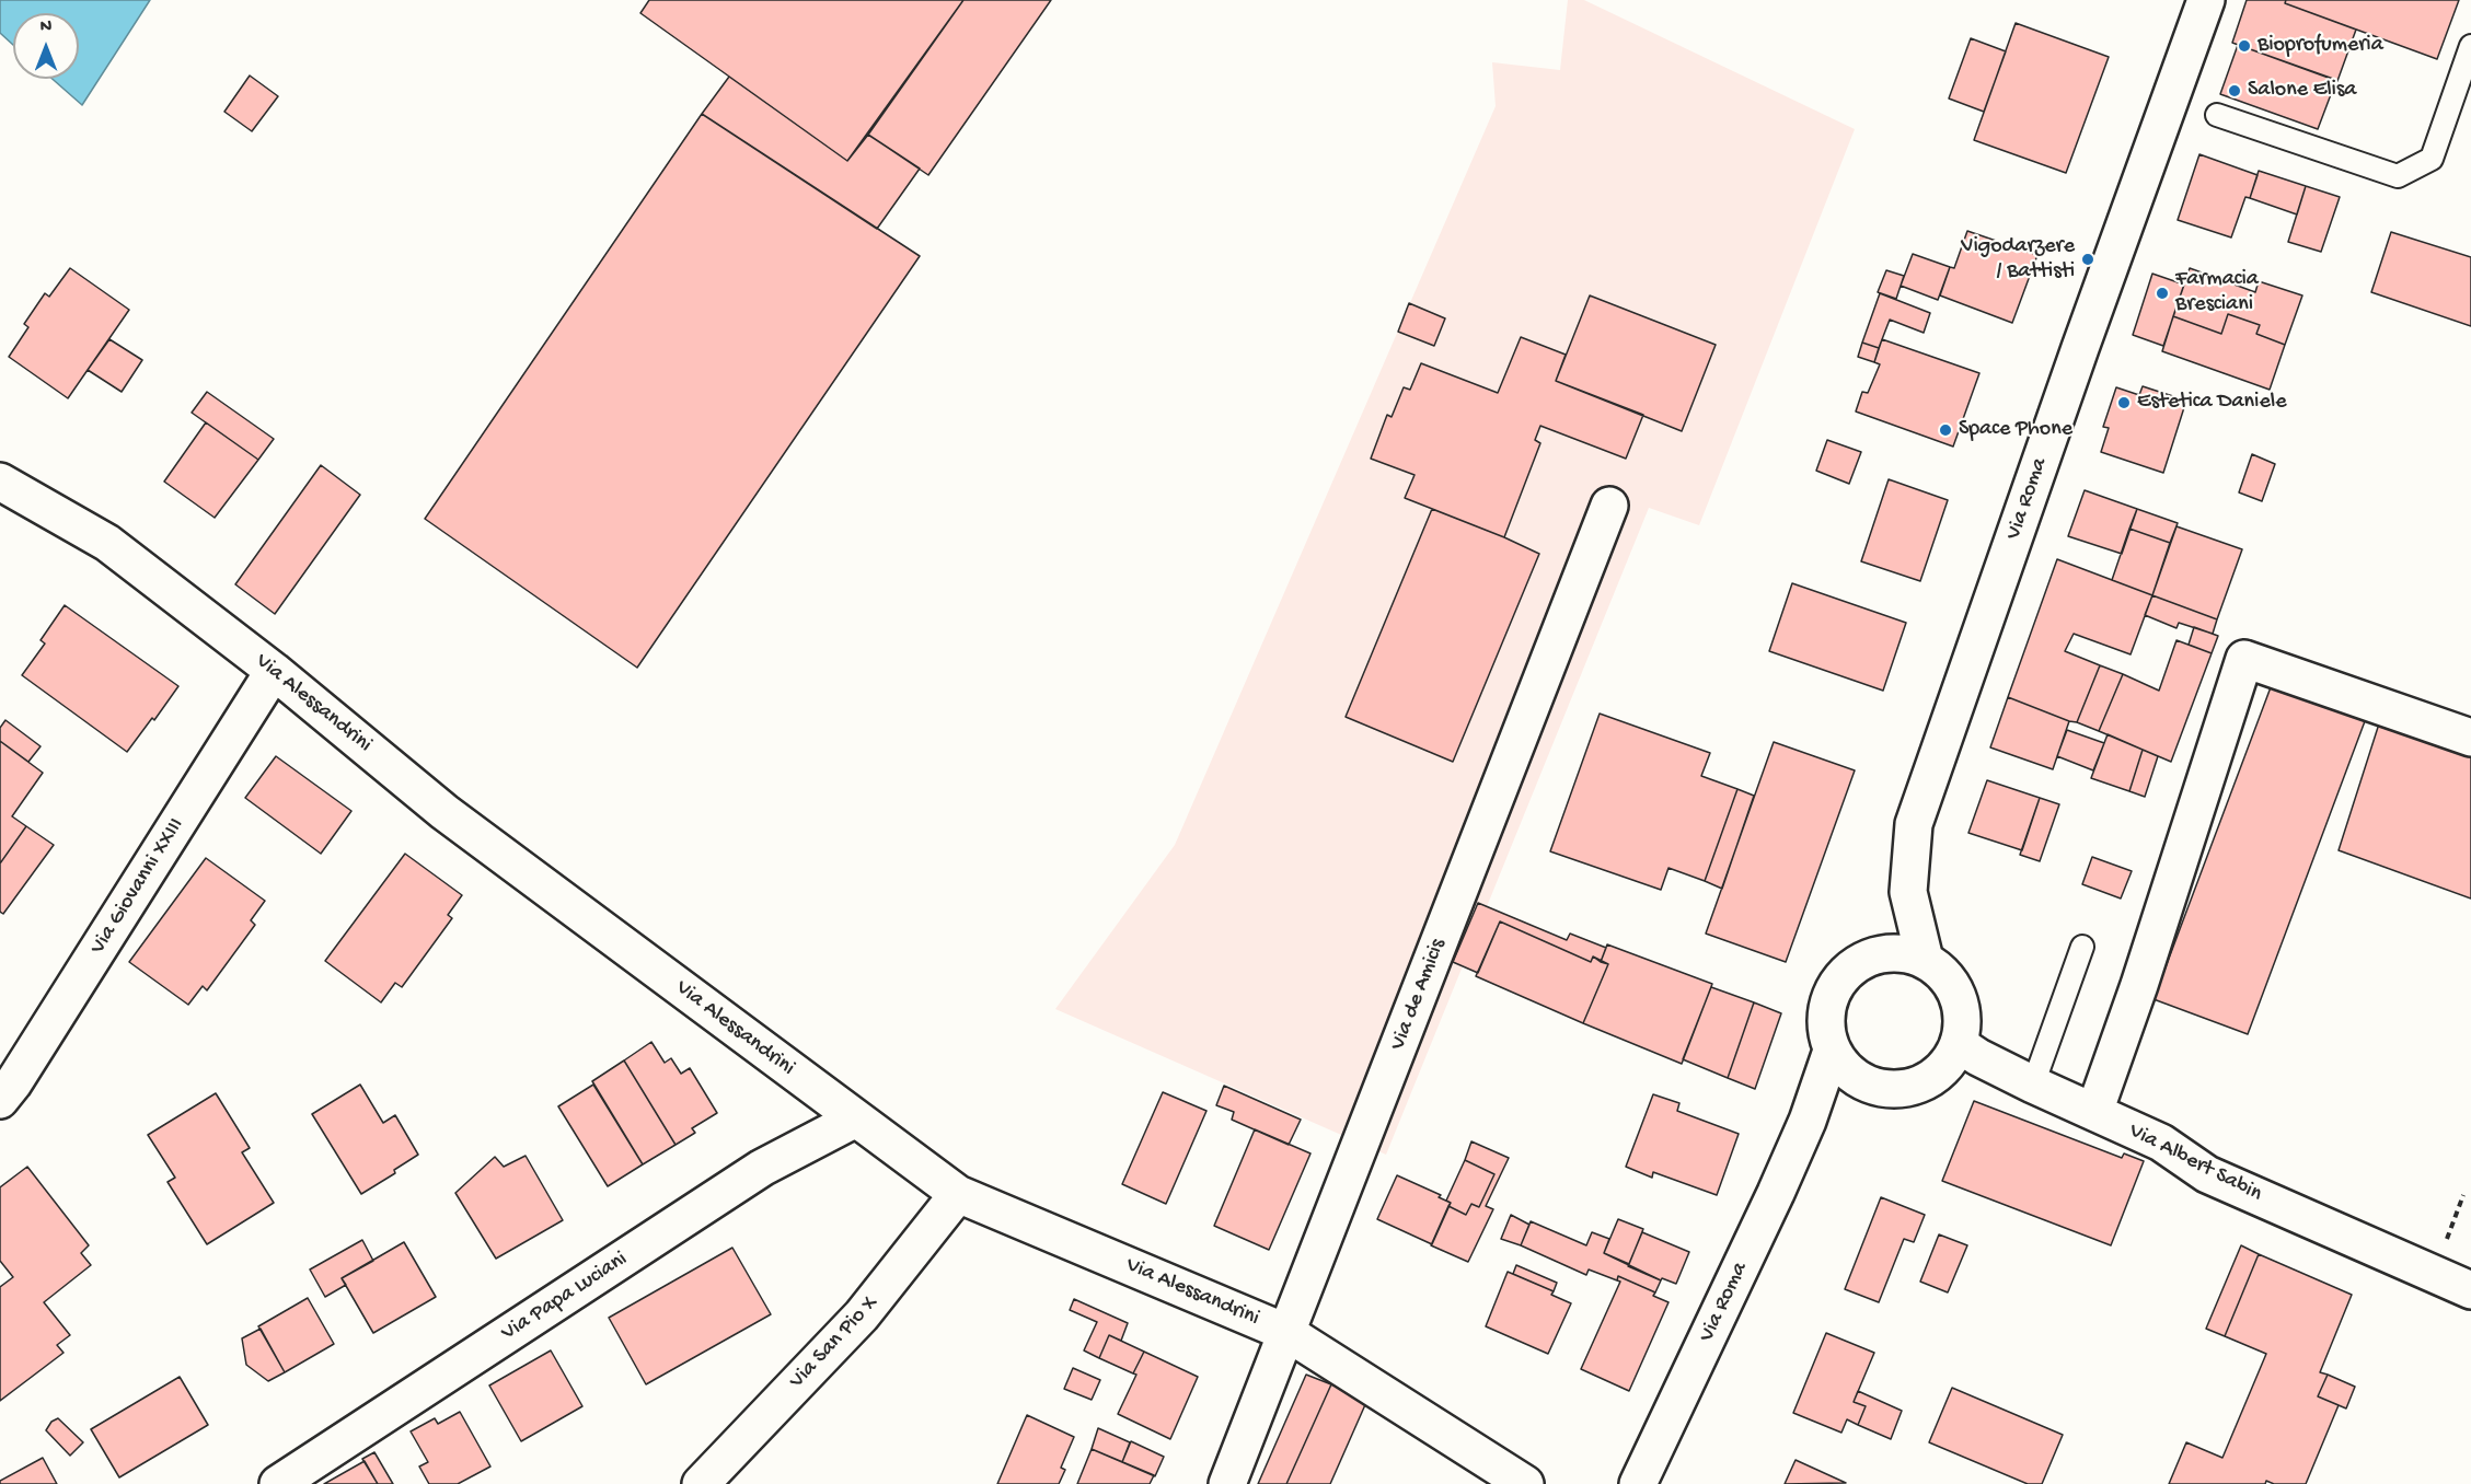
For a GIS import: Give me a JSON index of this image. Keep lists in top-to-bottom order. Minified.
{"streets":{"street":["Via Roma","Via Alessandrini","Via Giovanni XXIII","Via de Amicis","Via Albert Sabin","Via Papa Luciani","Via San Pio X"]},"crossings":[["Via Roma","Via Albert Sabin"],["Via Alessandrini","Via Giovanni XXIII"],["Via Alessandrini","Via de Amicis"],["Via Alessandrini","Via Papa Luciani"],["Via Alessandrini","Via San Pio X"]],"places":["Bioprofumeria","Salone Elisa","Vigodarzere / Battisti","Farmacia Bresciani","Estetica Daniele","Space Phone"],"north":"top"}
